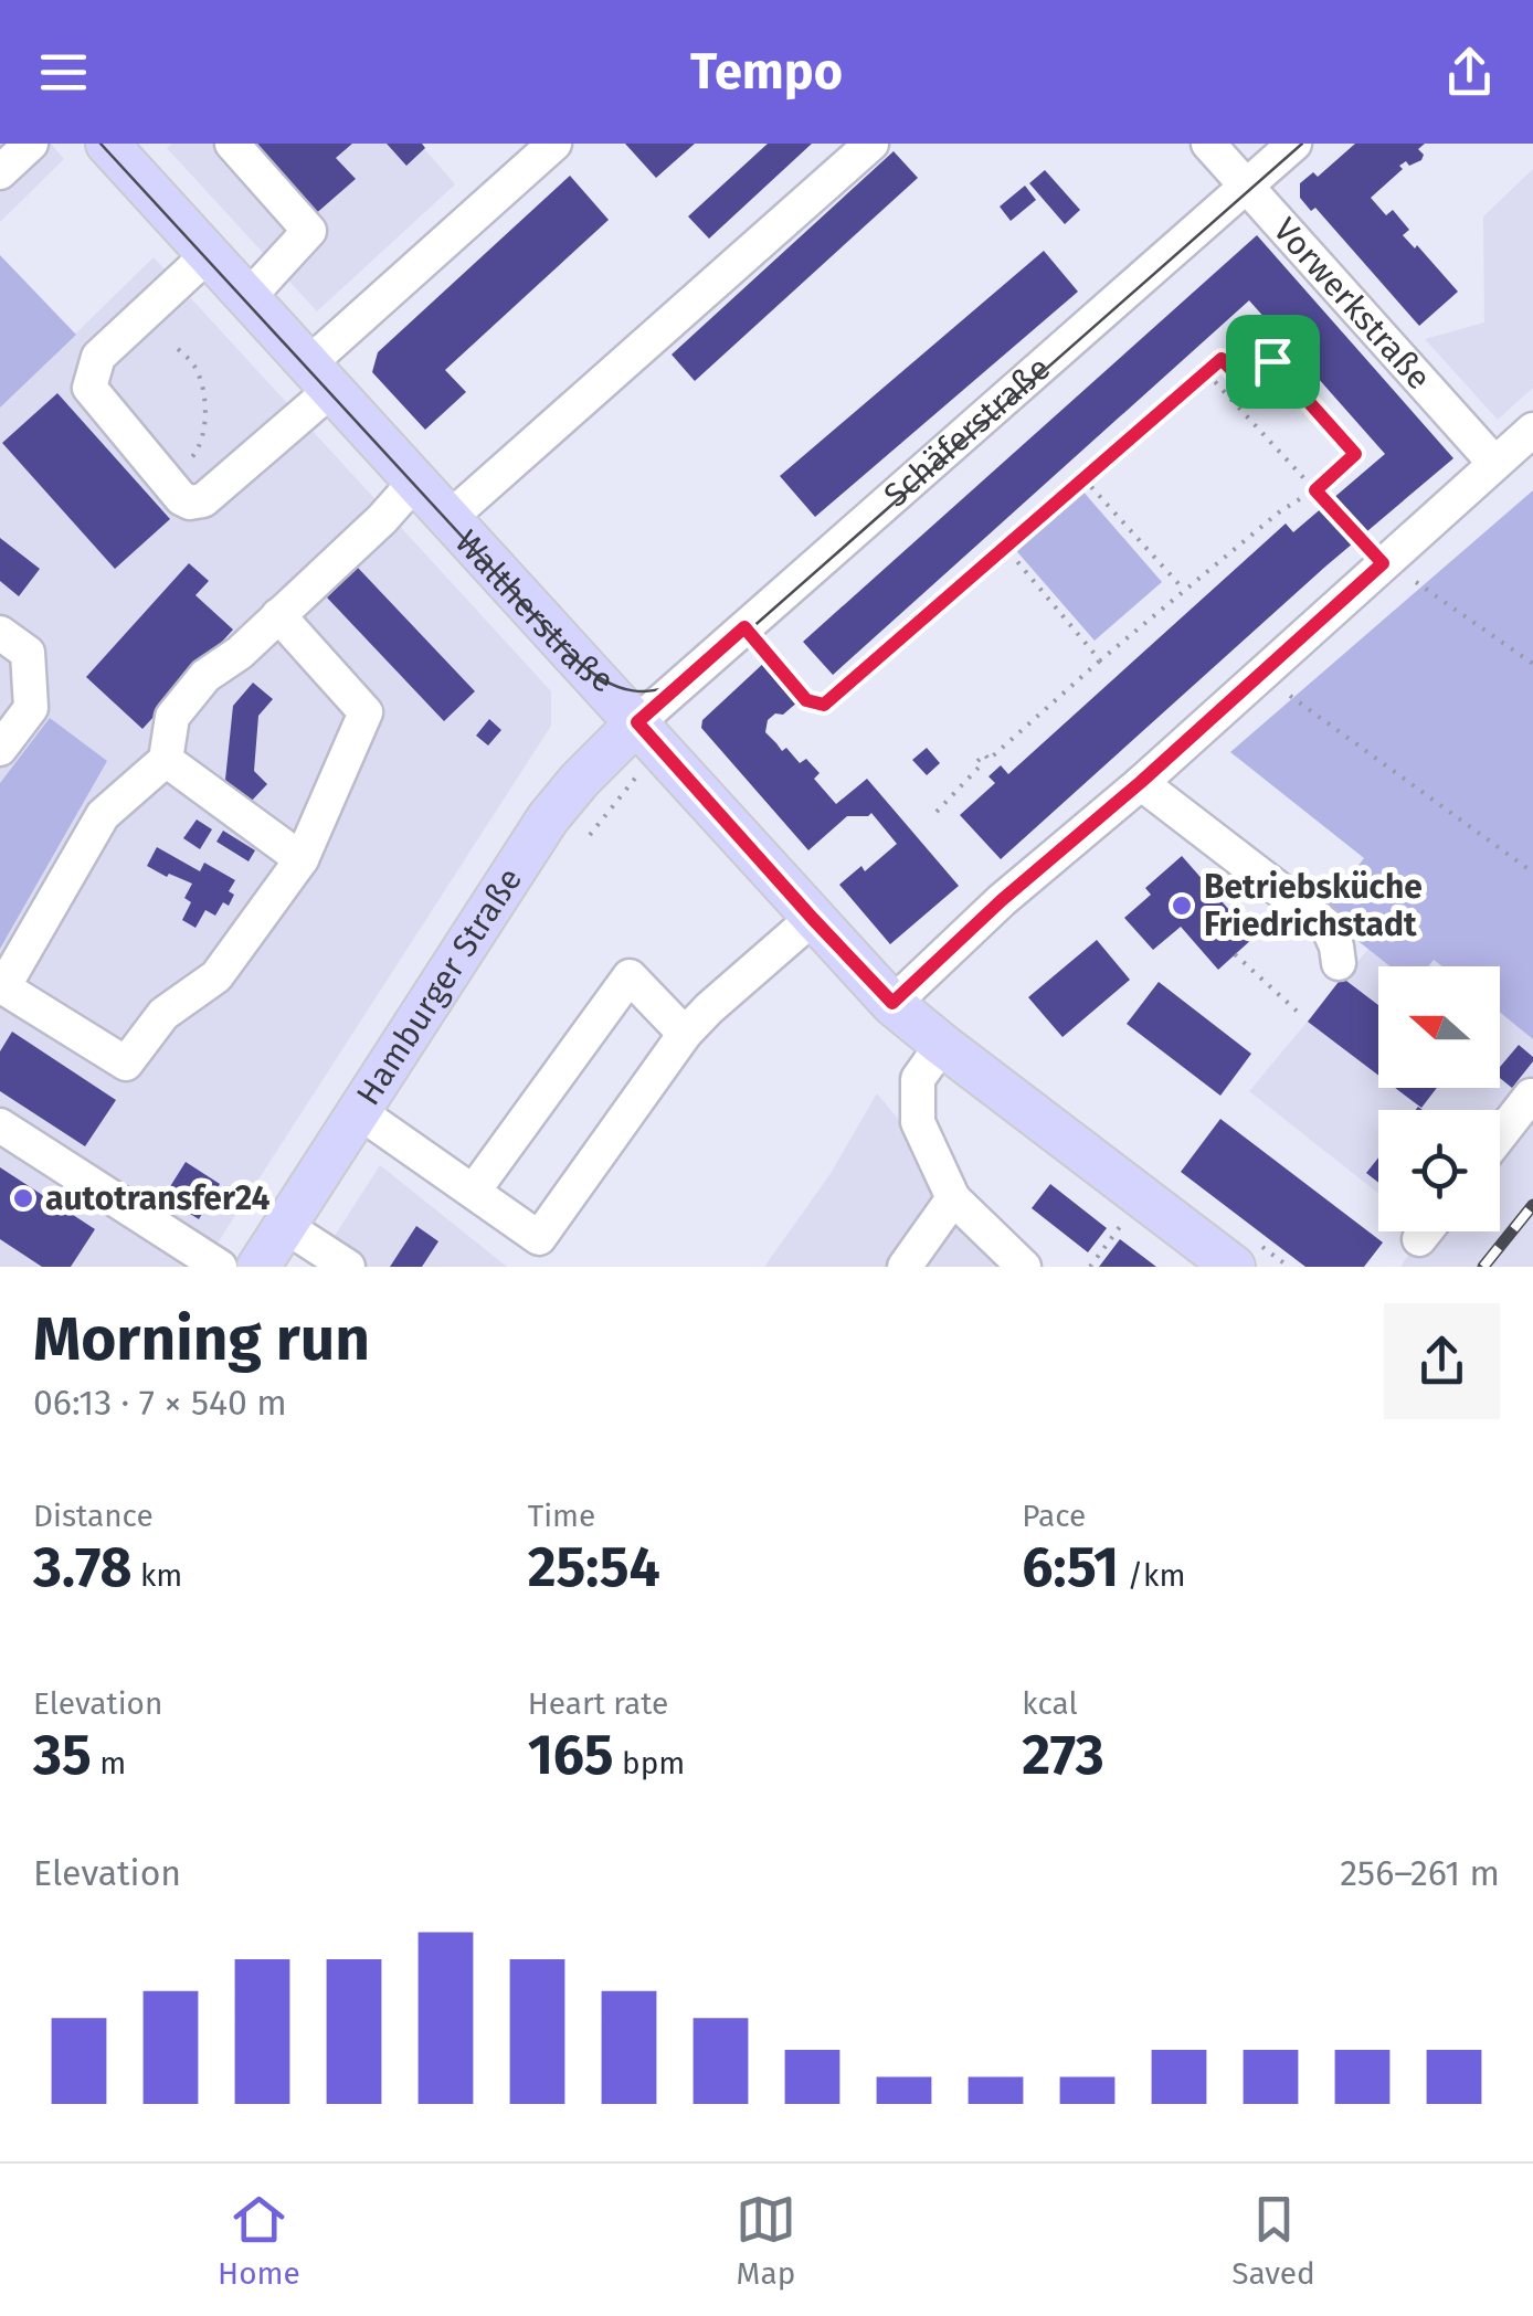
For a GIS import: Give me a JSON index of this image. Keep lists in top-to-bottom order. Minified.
{"streets":{"main road":["Waltherstraße","Hamburger Straße"],"street":["Vorwerkstraße","Schäferstraße"]},"crossings":[["Vorwerkstraße","Schäferstraße"],["Schäferstraße","Waltherstraße"],["Schäferstraße","Hamburger Straße"],["Waltherstraße","Hamburger Straße"]],"places":["Betriebsküche Friedrichstadt","autotransfer24"],"north":"left","page":{"header":"Tempo","heading":["Morning run","06:13 · 7 × 540 m"],"stats":[["Distance","3.78 km"],["Time","25:54"],["Pace","6:51 /km"],["Elevation","35 m"],["Heart rate","165 bpm"],["kcal","273"]],"chart":["Elevation","256–261 m"],"tabs":["Home","Map","Saved"]}}
